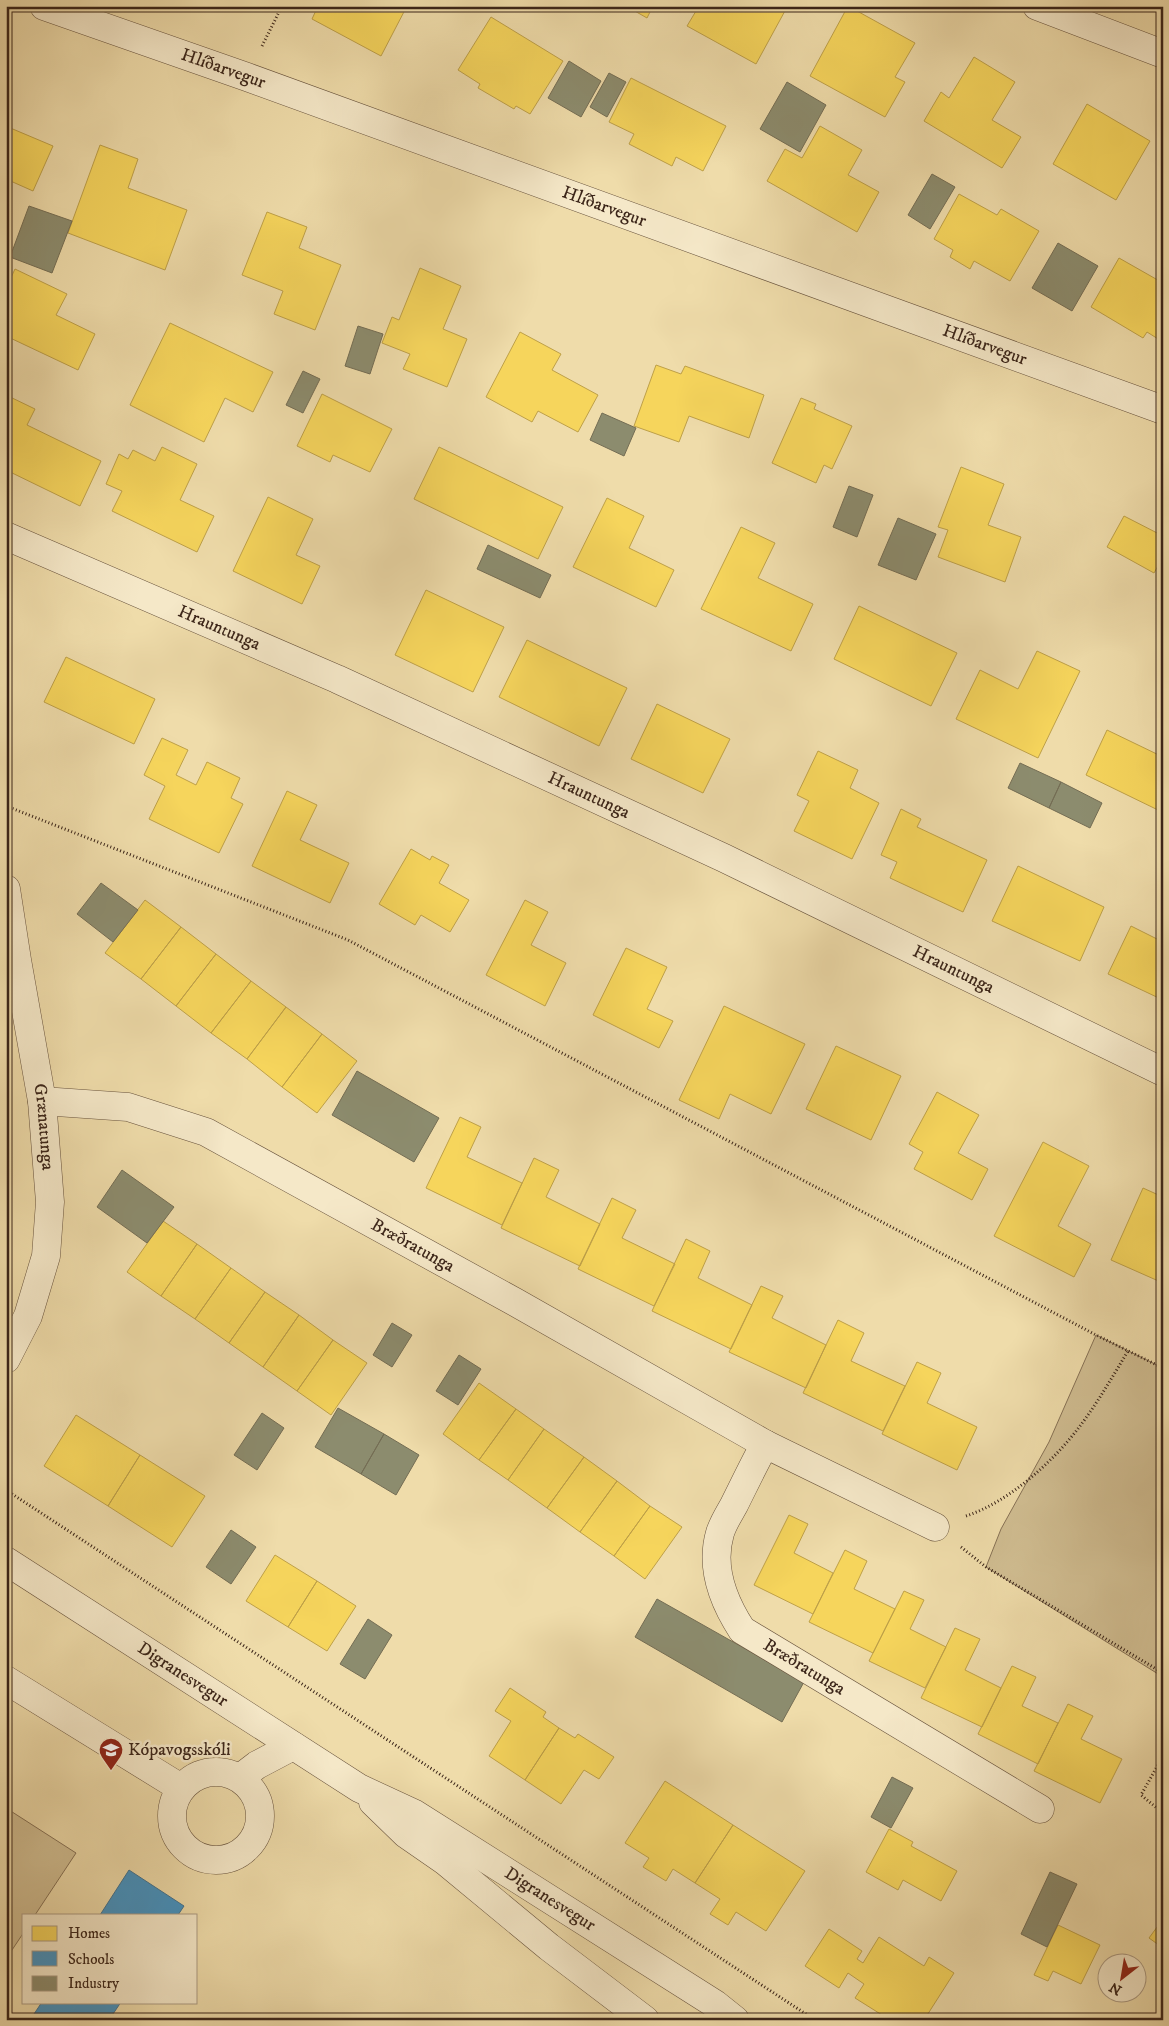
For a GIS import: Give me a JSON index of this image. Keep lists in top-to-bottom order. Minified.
{"streets":{"street":["Hlíðarvegur","Hrauntunga","Grænatunga","Bræðratunga","Digranesvegur"]},"crossings":[["Grænatunga","Bræðratunga"]],"places":{"school or university":["Kópavogsskóli"]},"legend":["Homes","Schools","Industry"],"north":"bottom left"}
